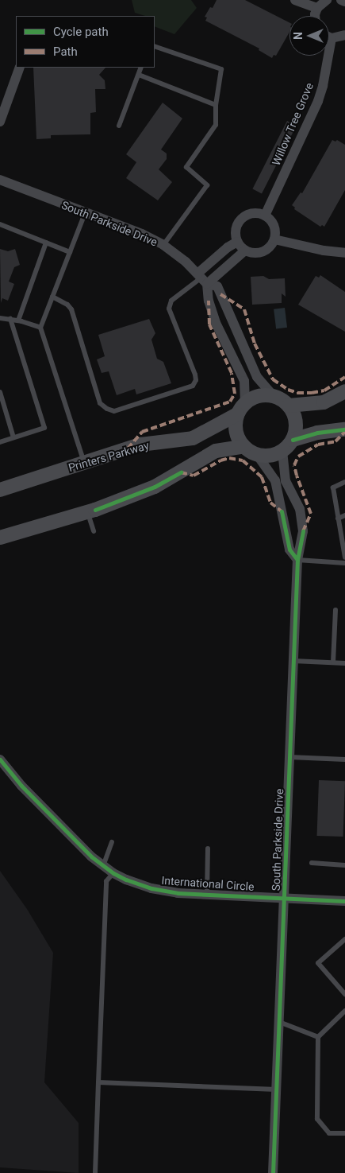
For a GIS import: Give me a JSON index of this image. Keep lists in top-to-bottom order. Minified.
{"streets":{"main road":["South Parkside Drive","Printers Parkway"],"street":["Willow Tree Grove","International Circle"]},"crossings":[["South Parkside Drive","Printers Parkway"],["South Parkside Drive","International Circle"]],"legend":["Cycle path","Path"],"north":"left"}
